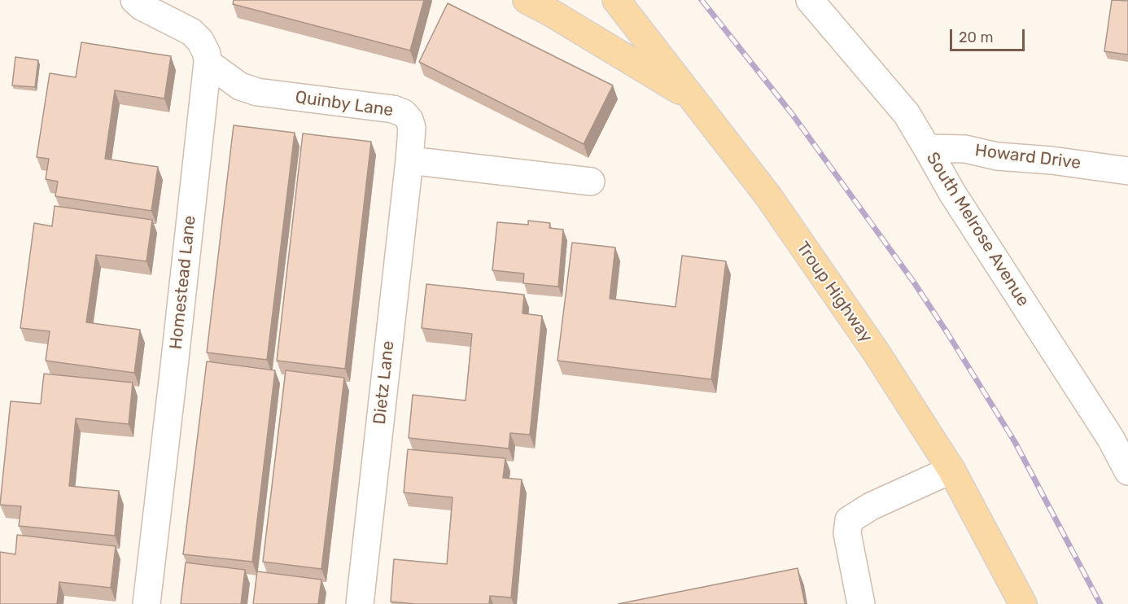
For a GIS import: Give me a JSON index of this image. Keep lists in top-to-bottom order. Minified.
{"streets":{"main road":["Troup Highway"],"street":["Quinby Lane","Howard Drive","South Melrose Avenue","Homestead Lane","Dietz Lane"]},"crossings":[["Quinby Lane","Homestead Lane"],["Quinby Lane","Dietz Lane"],["Howard Drive","South Melrose Avenue"]],"scale_bar":"20 m"}
